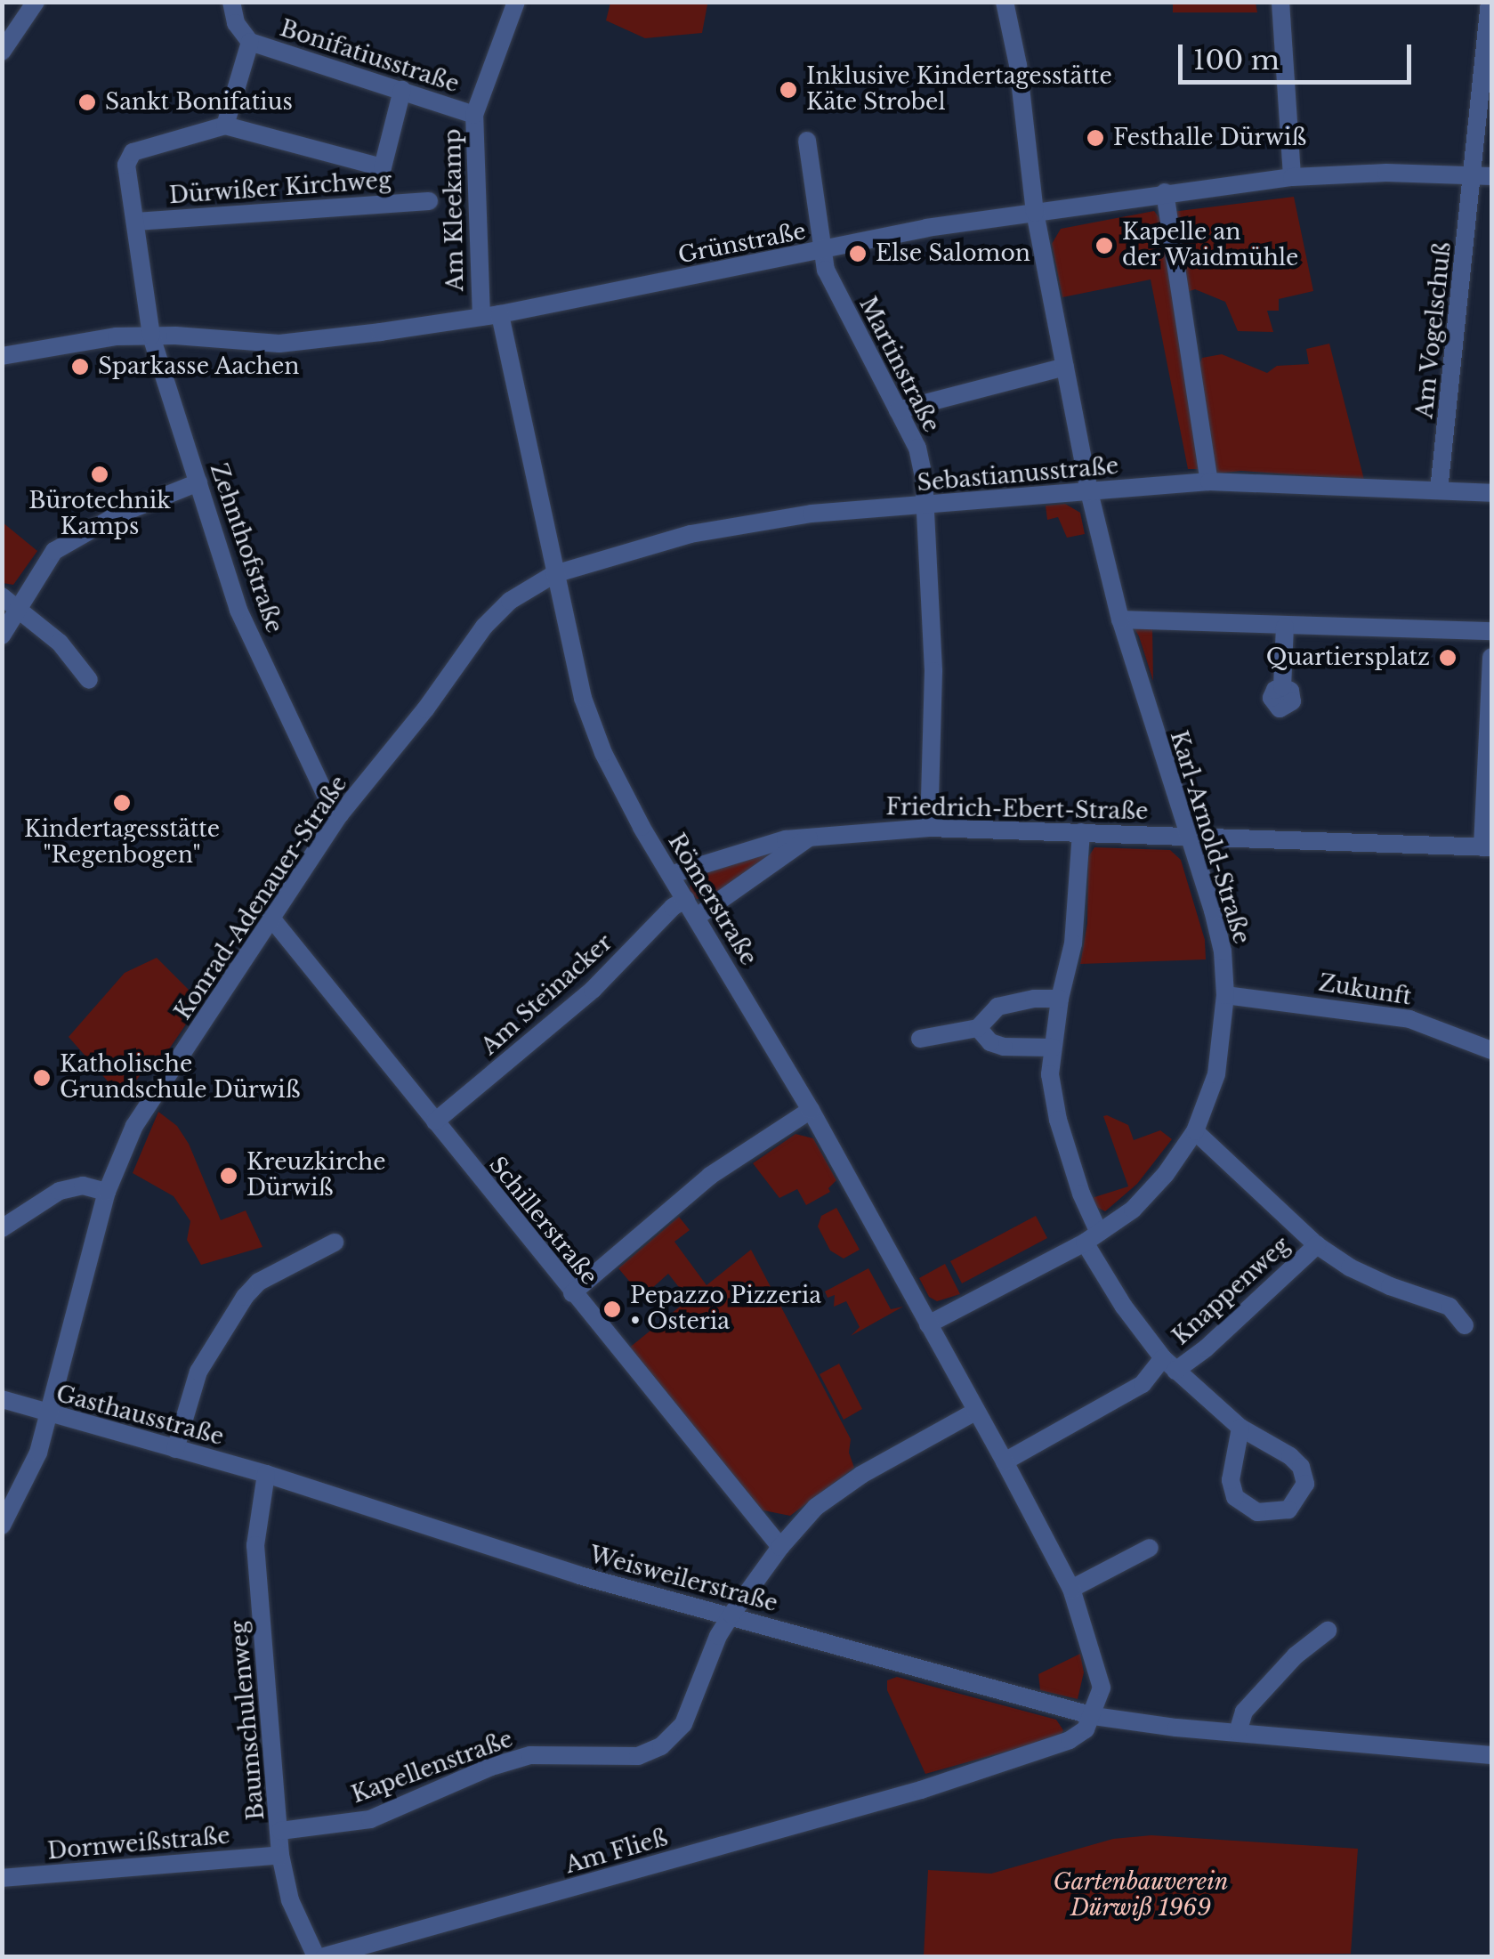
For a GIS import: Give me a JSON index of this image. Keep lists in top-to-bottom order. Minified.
{"streets":{"street":["Bonifatiusstraße","Dürwißer Kirchweg","Am Kleekamp","Grünstraße","Am Vogelschuß","Martinstraße","Sebastianusstraße","Zehnthofstraße","Friedrich-Ebert-Straße","Karl-Arnold-Straße","Konrad-Adenauer-Straße","Römerstraße","Zukunft","Am Steinacker","Schillerstraße","Knappenweg","Gasthausstraße","Weisweilerstraße","Baumschulenweg","Kapellenstraße","Dornweißstraße","Am Fließ"]},"crossings":[["Bonifatiusstraße","Dürwißer Kirchweg"],["Bonifatiusstraße","Am Kleekamp"],["Am Kleekamp","Grünstraße"],["Am Kleekamp","Römerstraße"],["Grünstraße","Am Vogelschuß"],["Grünstraße","Martinstraße"],["Grünstraße","Zehnthofstraße"],["Grünstraße","Karl-Arnold-Straße"],["Grünstraße","Römerstraße"],["Am Vogelschuß","Sebastianusstraße"],["Martinstraße","Sebastianusstraße"],["Martinstraße","Friedrich-Ebert-Straße"],["Sebastianusstraße","Karl-Arnold-Straße"],["Sebastianusstraße","Konrad-Adenauer-Straße"],["Sebastianusstraße","Römerstraße"],["Zehnthofstraße","Konrad-Adenauer-Straße"],["Friedrich-Ebert-Straße","Karl-Arnold-Straße"],["Friedrich-Ebert-Straße","Römerstraße"],["Friedrich-Ebert-Straße","Knappenweg"],["Karl-Arnold-Straße","Römerstraße"],["Karl-Arnold-Straße","Zukunft"],["Karl-Arnold-Straße","Knappenweg"],["Konrad-Adenauer-Straße","Römerstraße"],["Konrad-Adenauer-Straße","Schillerstraße"],["Konrad-Adenauer-Straße","Gasthausstraße"],["Römerstraße","Am Steinacker"],["Römerstraße","Weisweilerstraße"],["Römerstraße","Kapellenstraße"],["Römerstraße","Am Fließ"],["Am Steinacker","Schillerstraße"],["Schillerstraße","Kapellenstraße"],["Gasthausstraße","Weisweilerstraße"],["Gasthausstraße","Baumschulenweg"],["Weisweilerstraße","Baumschulenweg"],["Weisweilerstraße","Kapellenstraße"],["Weisweilerstraße","Am Fließ"],["Baumschulenweg","Kapellenstraße"],["Baumschulenweg","Dornweißstraße"]],"parks":["Gartenbauverein Dürwiß 1969"],"places":["Inklusive Kindertagesstätte Käte Strobel","Sankt Bonifatius","Festhalle Dürwiß","Kapelle an der Waidmühle","Else Salomon","Sparkasse Aachen","Bürotechnik Kamps","Quartiersplatz","Kindertagesstätte \"Regenbogen\"","Katholische Grundschule Dürwiß","Kreuzkirche Dürwiß","Pepazzo Pizzeria • Osteria"],"scale_bar":"100 m"}
